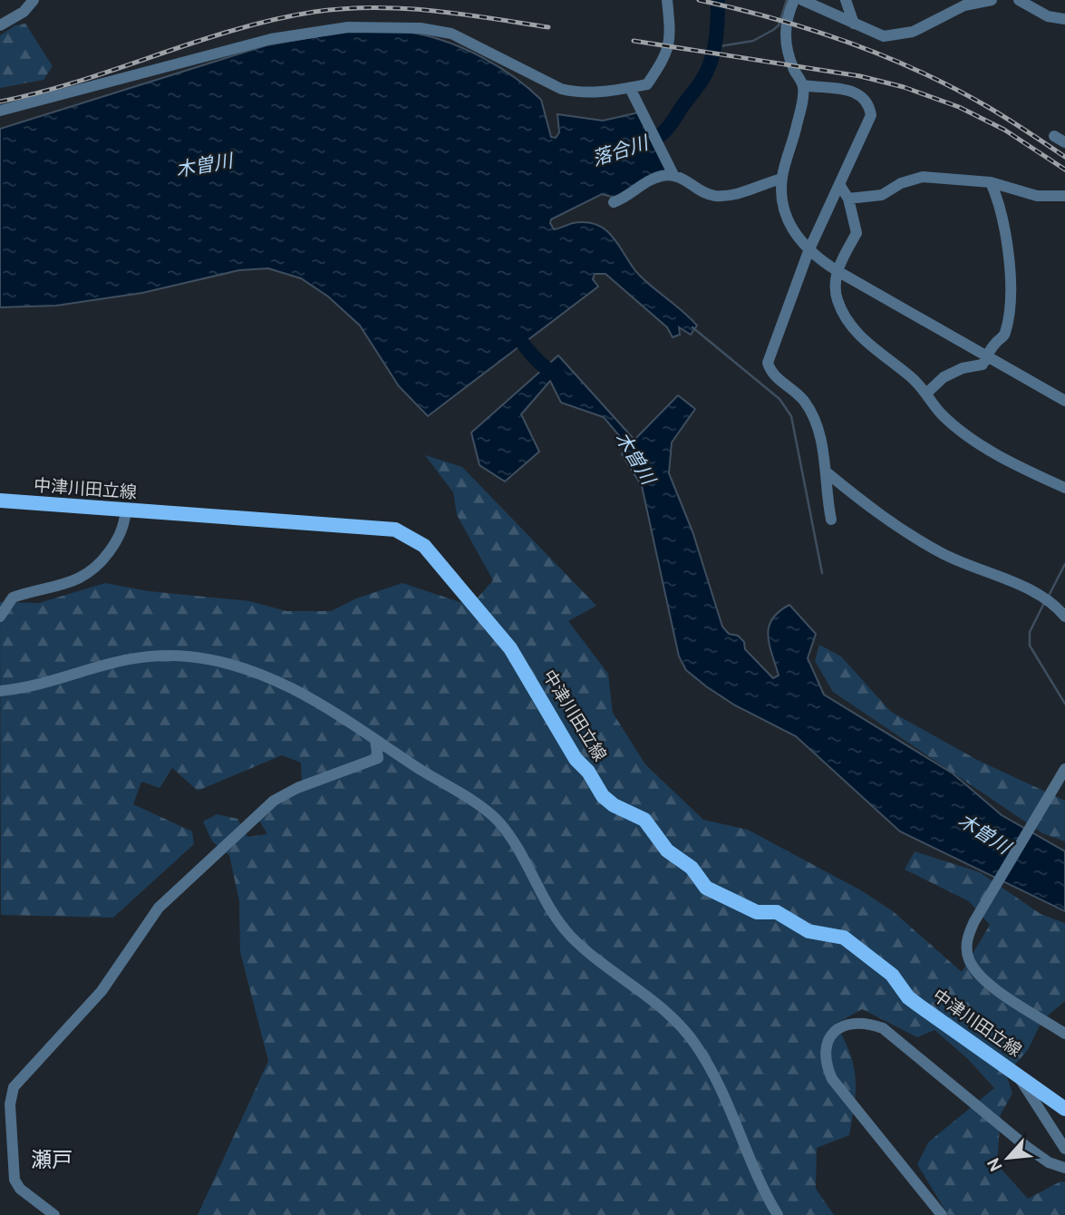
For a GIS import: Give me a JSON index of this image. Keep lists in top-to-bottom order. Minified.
{"streets":{"main road":["中津川田立線"]},"districts":["瀬戸"],"water":["落合川","木曽川"],"north":"bottom left"}
